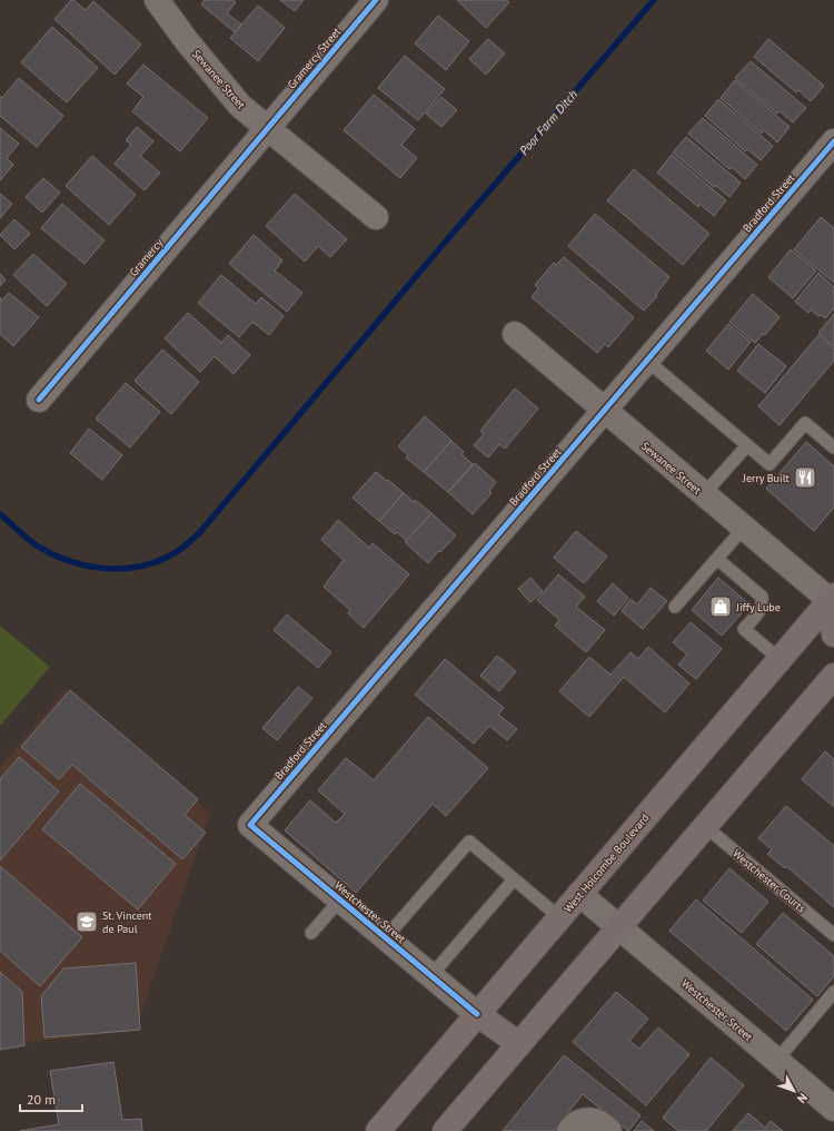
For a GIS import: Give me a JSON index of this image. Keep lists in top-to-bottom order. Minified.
{"streets":{"main road":["West Holcombe Boulevard"],"street":["Gramercy Street","Sewanee Street","Bradford Street","Gramercy","Westchester Street"],"lane":["Westchester Courts"]},"crossings":[["Gramercy Street","Sewanee Street"],["Gramercy Street","Gramercy"],["Sewanee Street","Bradford Street"],["Sewanee Street","Gramercy"],["Sewanee Street","West Holcombe Boulevard"],["Bradford Street","Westchester Street"],["West Holcombe Boulevard","Westchester Street"]],"water":["Poor Farm Ditch"],"places":{"restaurant":["Jerry Built"],"shop":["Jiffy Lube"],"school or university":["St. Vincent de Paul"]},"scale_bar":"20 m","north":"bottom right"}
